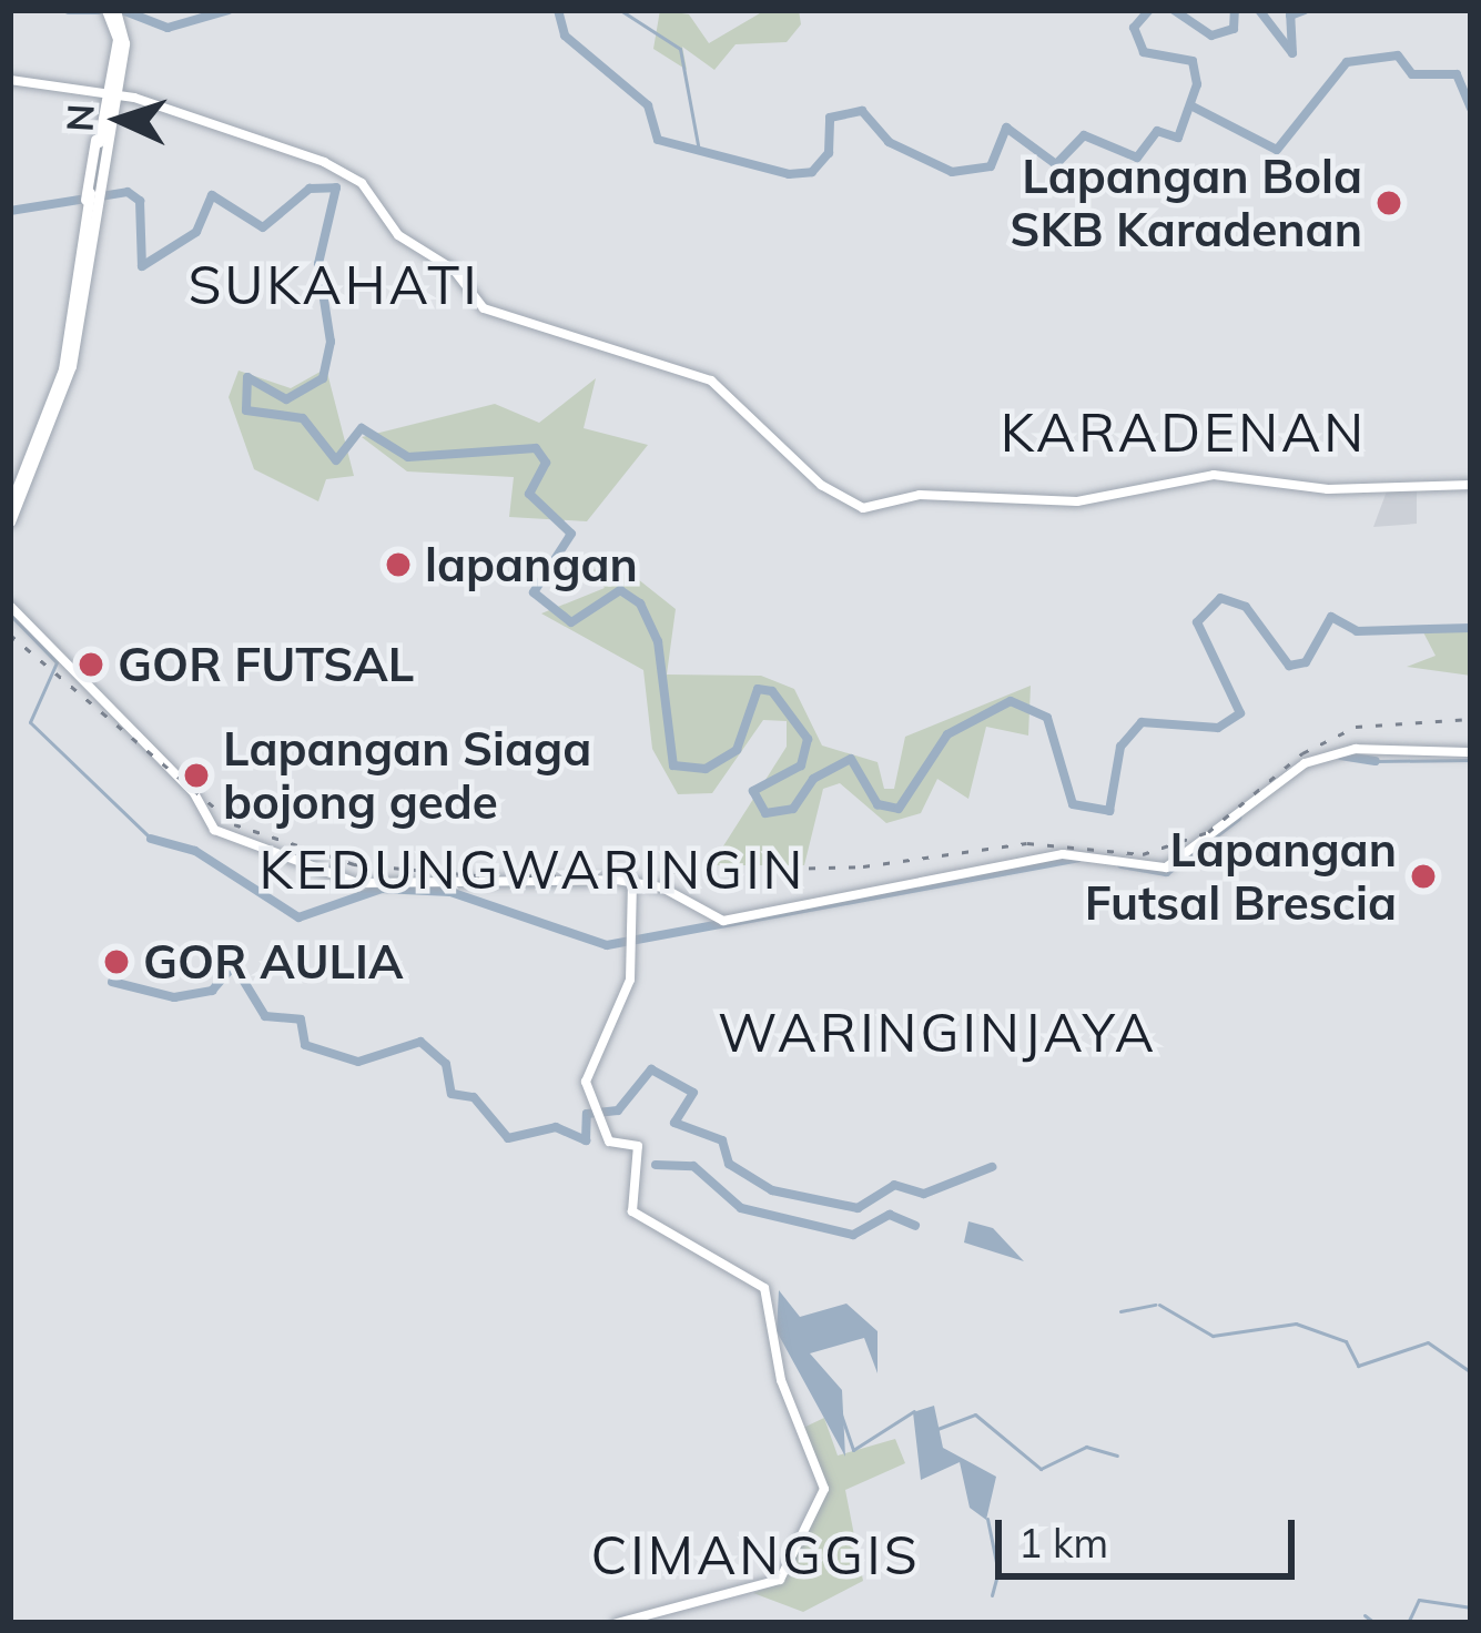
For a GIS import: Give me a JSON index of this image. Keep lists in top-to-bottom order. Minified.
{"districts":["SUKAHATI","KARADENAN","KEDUNGWARINGIN","WARINGINJAYA","CIMANGGIS"],"places":["Lapangan Bola SKB Karadenan","lapangan","GOR FUTSAL","Lapangan Siaga bojong gede","Lapangan Futsal Brescia","GOR AULIA"],"scale_bar":"1 km","north":"left"}
